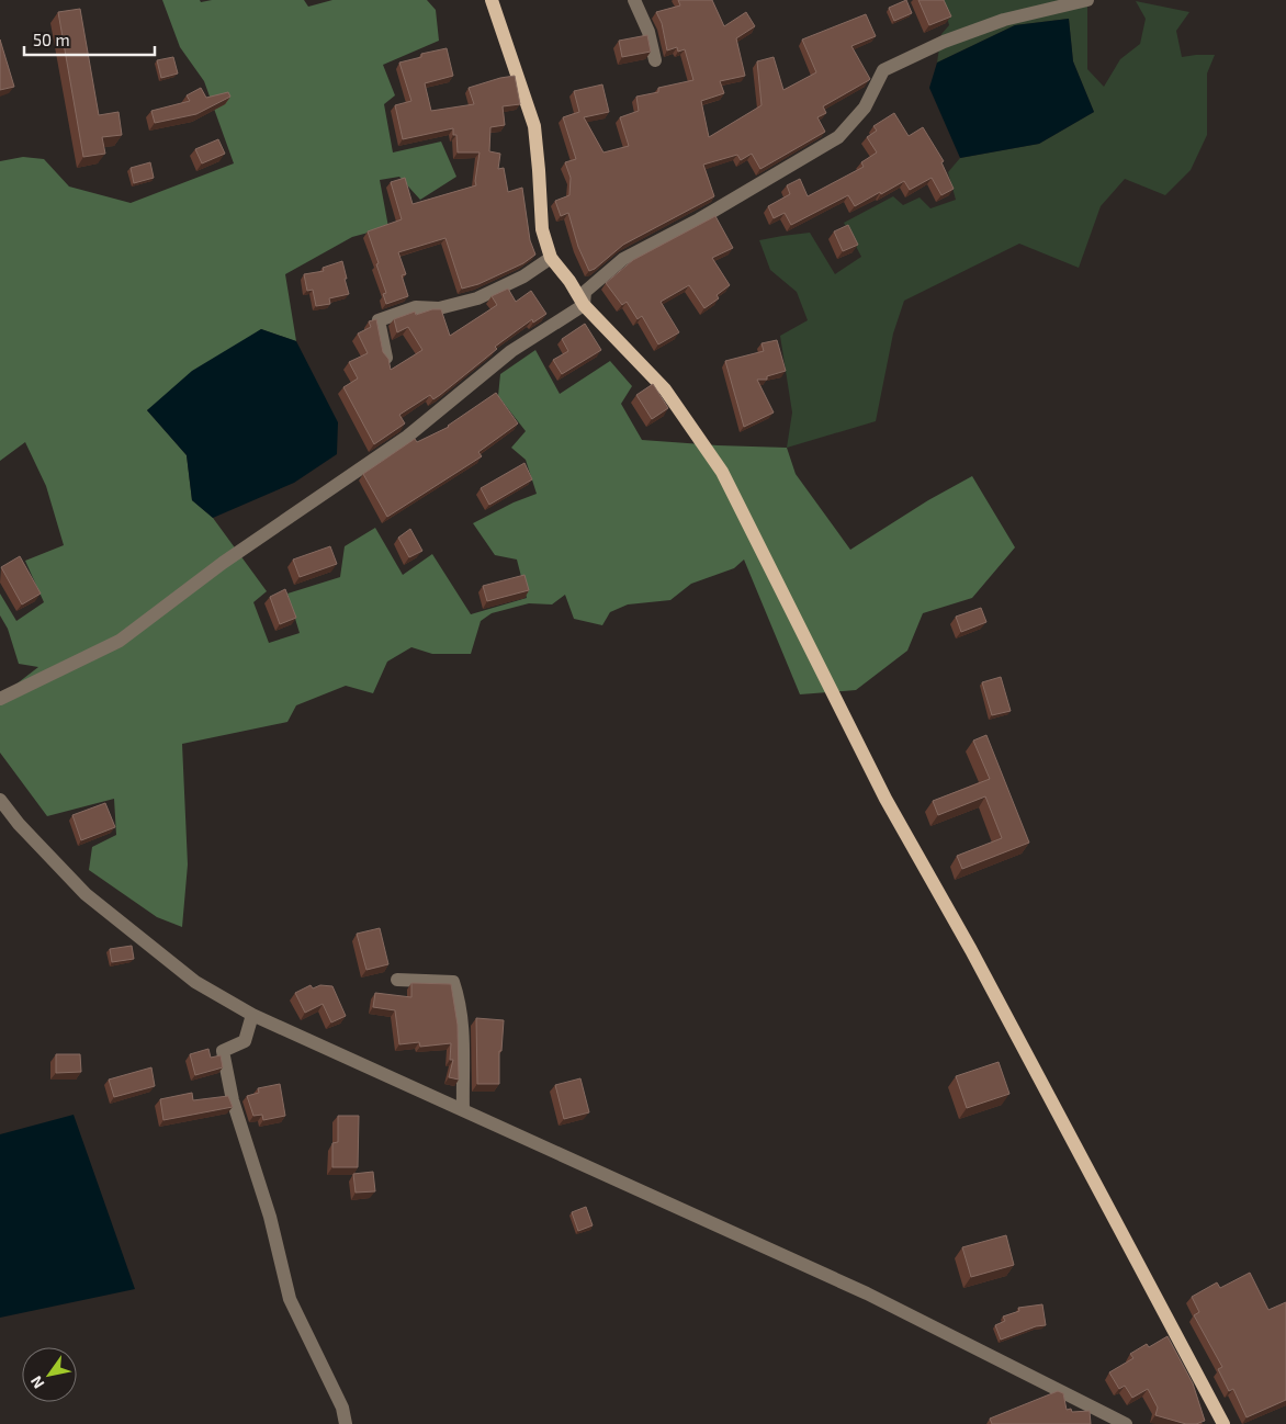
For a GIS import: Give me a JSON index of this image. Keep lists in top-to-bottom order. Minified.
{"scale_bar":"50 m","north":"bottom left"}
